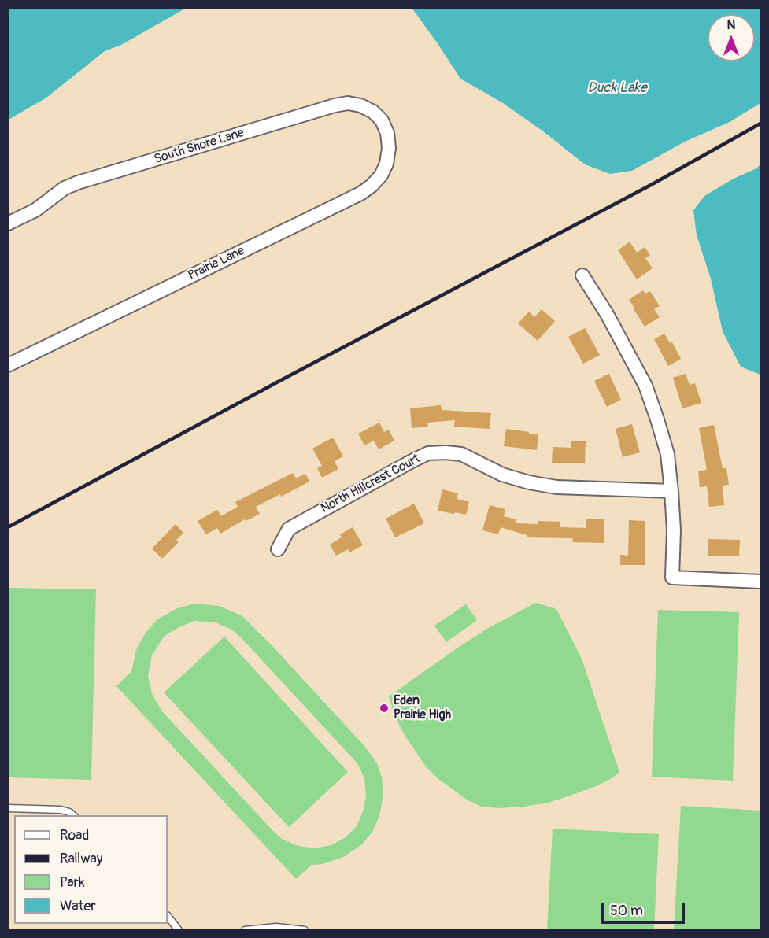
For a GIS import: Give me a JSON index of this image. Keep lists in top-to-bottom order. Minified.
{"streets":{"street":["South Shore Lane","Prairie Lane","North Hillcrest Court"]},"crossings":[["South Shore Lane","Prairie Lane"]],"water":["Duck Lake"],"places":["Eden Prairie High"],"legend":["Road","Railway","Park","Water"],"scale_bar":"50 m","north":"top"}
